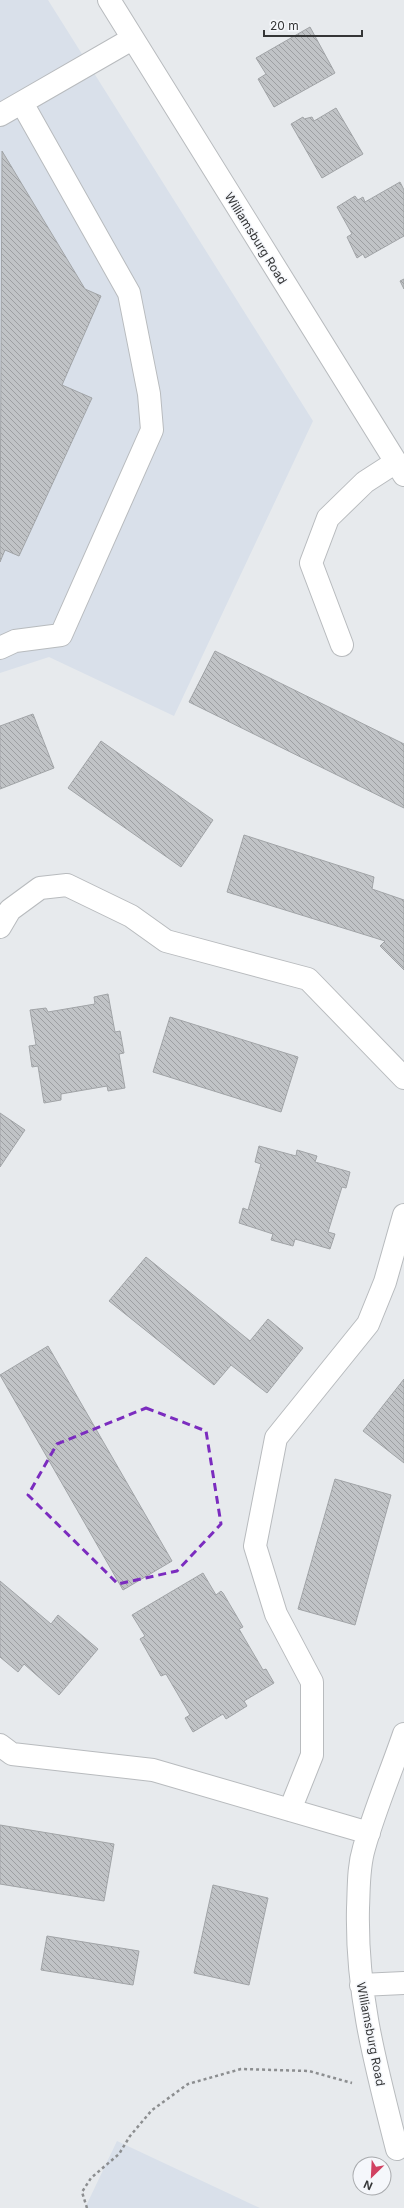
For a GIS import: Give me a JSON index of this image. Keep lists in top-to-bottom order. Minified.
{"streets":{"street":["Williamsburg Road"]},"scale_bar":"20 m","north":"bottom left"}
